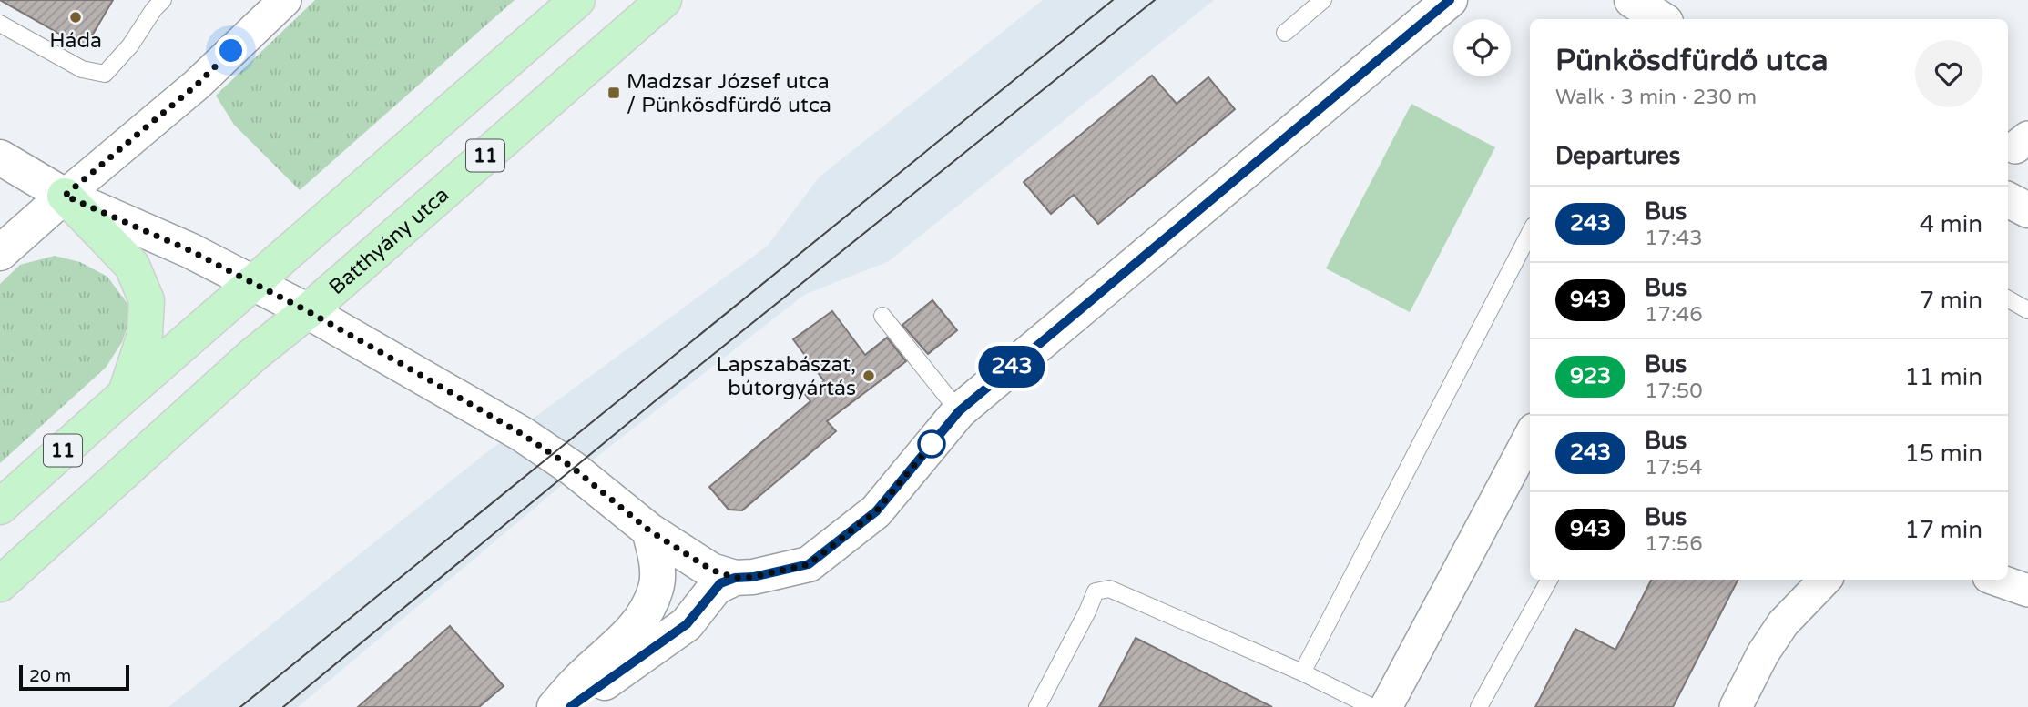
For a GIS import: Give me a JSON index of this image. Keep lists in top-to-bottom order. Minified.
{"streets":{"main road":["11","Batthyány utca"]},"places":{"other":["Háda","Lapszabászat, bútorgyártás"],"transit":["Madzsar József utca / Pünkösdfürdő utca"]},"lines":["bus line 243"],"scale_bar":"20 m","page":{"on_map":"243","heading":[["Pünkösdfürdő utca","Walk · 3 min · 230 m"],"Departures"],"list":[{"mark":"243","name":"Bus","note":"17:43","value":"4 min"},{"mark":"943","name":"Bus","note":"17:46","value":"7 min"},{"mark":"923","name":"Bus","note":"17:50","value":"11 min"},{"mark":"243","name":"Bus","note":"17:54","value":"15 min"},{"mark":"943","name":"Bus","note":"17:56","value":"17 min"}],"scale":"20 m"}}
